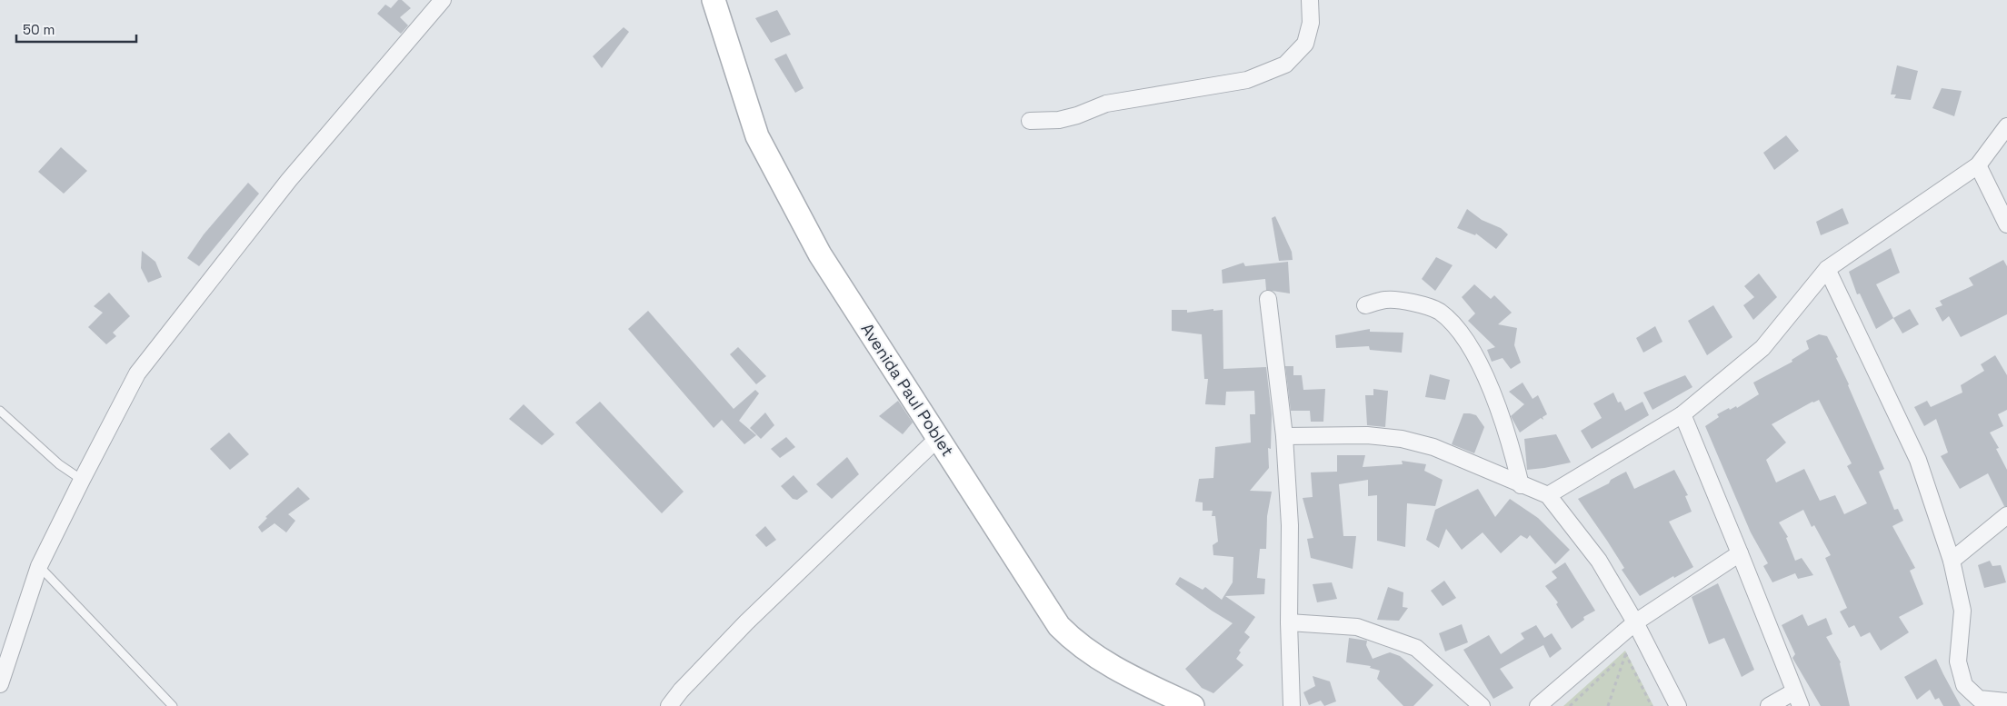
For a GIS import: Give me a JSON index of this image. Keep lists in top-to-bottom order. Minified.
{"streets":{"main road":["Avenida Paul Poblet"]},"scale_bar":"50 m"}
